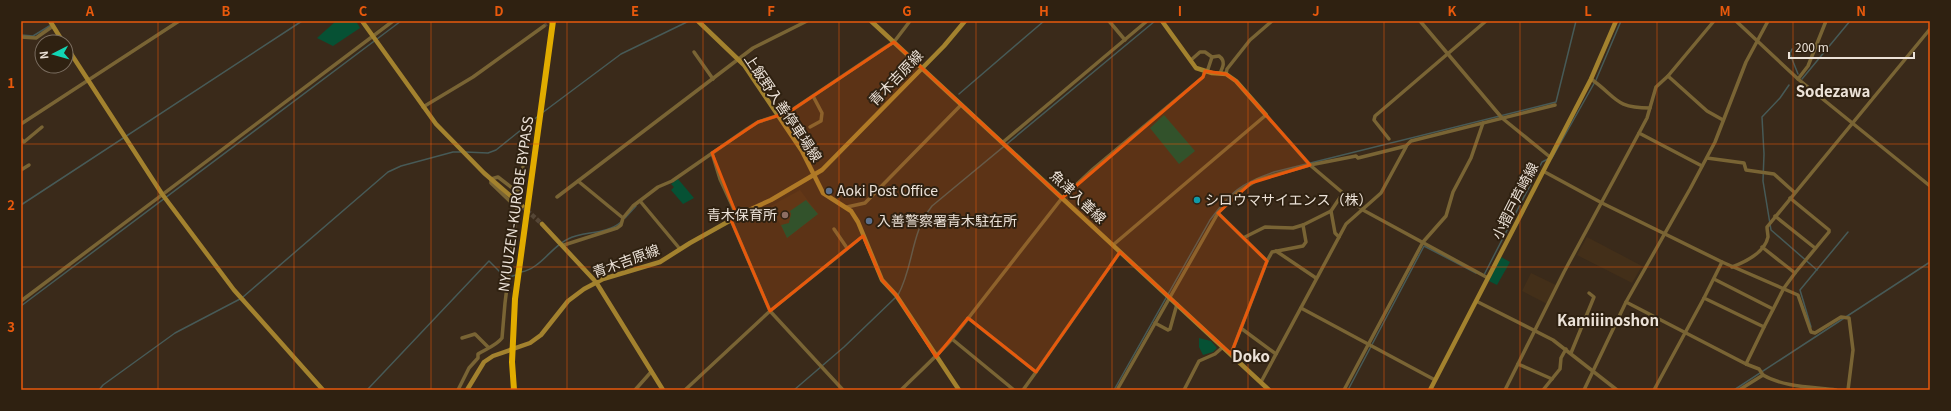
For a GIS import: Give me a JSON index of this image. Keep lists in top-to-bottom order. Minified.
{"streets":{"highway":["NYUUZEN-KUROBE BYPASS"],"main road":["青木吉原線","上飯野入善停車場線","魚津入善線","小摺戸芦崎線"]},"crossings":[["青木吉原線","上飯野入善停車場線"],["青木吉原線","魚津入善線"],["青木吉原線","NYUUZEN-KUROBE BYPASS"]],"districts":["Sodezawa","Kamiiinoshon","Doko"],"places":["Aoki Post Office","シロウマサイエンス（株）","青木保育所","入善警察署青木駐在所"],"scale_bar":"200 m","north":"left","grid":{"columns":["A","B","C","D","E","F","G","H","I","J","K","L","M","N"],"rows":["1","2","3"]}}
